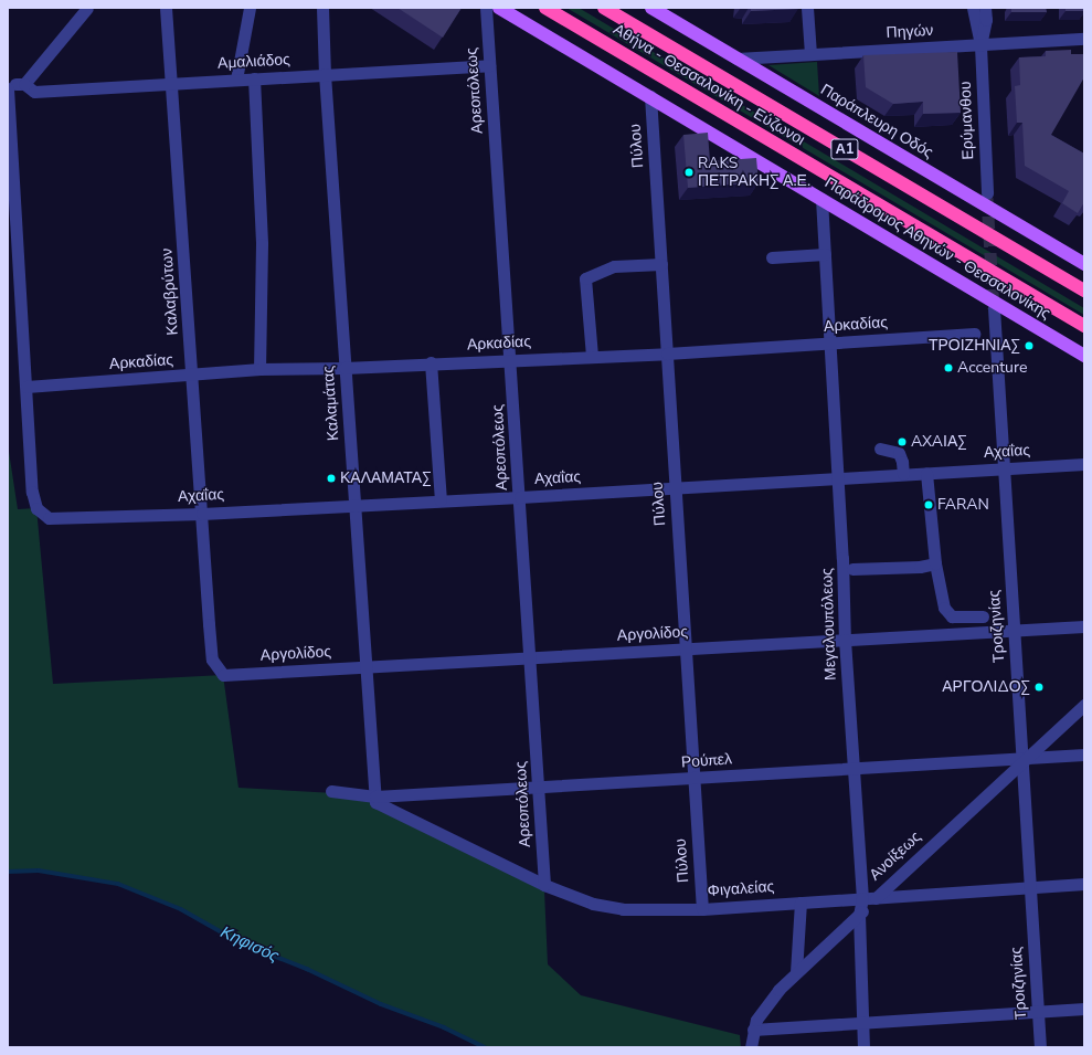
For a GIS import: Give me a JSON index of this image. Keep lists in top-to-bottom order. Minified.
{"streets":{"highway":["Αθήνα - Θεσσαλονίκη - Εύζωνοι","Α1"],"main road":["Παράπλευρη Οδός","Παράδρομος Αθηνών - Θεσσαλονίκης"],"street":["Πηγών","Αμαλιάδος","Αρεοπόλεως","Ερύμανθου","Πύλου","Καλαβρύτων","Αρκαδίας","Καλαμάτας","Αχαΐας","Μεγαλουπόλεως","Τροιζηνίας","Αργολίδος","Ρούπελ","Ανοίξεως","Φιγαλείας"]},"crossings":[["Πηγών","Ερύμανθου"],["Πηγών","Παράπλευρη Οδός"],["Αμαλιάδος","Αρεοπόλεως"],["Αμαλιάδος","Καλαβρύτων"],["Αμαλιάδος","Καλαμάτας"],["Αρεοπόλεως","Αρκαδίας"],["Αρεοπόλεως","Αχαΐας"],["Αρεοπόλεως","Αργολίδος"],["Αρεοπόλεως","Ρούπελ"],["Αρεοπόλεως","Φιγαλείας"],["Πύλου","Παράδρομος Αθηνών - Θεσσαλονίκης"],["Πύλου","Αρκαδίας"],["Πύλου","Αχαΐας"],["Πύλου","Αργολίδος"],["Πύλου","Ρούπελ"],["Πύλου","Φιγαλείας"],["Παράδρομος Αθηνών - Θεσσαλονίκης","Μεγαλουπόλεως"],["Καλαβρύτων","Αρκαδίας"],["Καλαβρύτων","Αχαΐας"],["Καλαβρύτων","Αργολίδος"],["Αρκαδίας","Καλαμάτας"],["Αρκαδίας","Αχαΐας"],["Αρκαδίας","Μεγαλουπόλεως"],["Καλαμάτας","Αχαΐας"],["Καλαμάτας","Αργολίδος"],["Καλαμάτας","Ρούπελ"],["Καλαμάτας","Φιγαλείας"],["Αχαΐας","Μεγαλουπόλεως"],["Αχαΐας","Τροιζηνίας"],["Μεγαλουπόλεως","Αργολίδος"],["Μεγαλουπόλεως","Ρούπελ"],["Μεγαλουπόλεως","Ανοίξεως"],["Μεγαλουπόλεως","Φιγαλείας"],["Τροιζηνίας","Αργολίδος"],["Τροιζηνίας","Ρούπελ"],["Τροιζηνίας","Ανοίξεως"],["Τροιζηνίας","Φιγαλείας"],["Ρούπελ","Ανοίξεως"],["Ρούπελ","Φιγαλείας"],["Ανοίξεως","Φιγαλείας"]],"water":["Κηφισός"],"places":["RAKS ΠΕΤΡΑΚΗΣ Α.Ε.","ΤΡΟΙΖΗΝΙΑΣ","Accenture","AXAΙΑΣ","ΚΑΛΑΜΑΤΑΣ","FARAN","ΑΡΓΟΛΙΔΟΣ"]}
